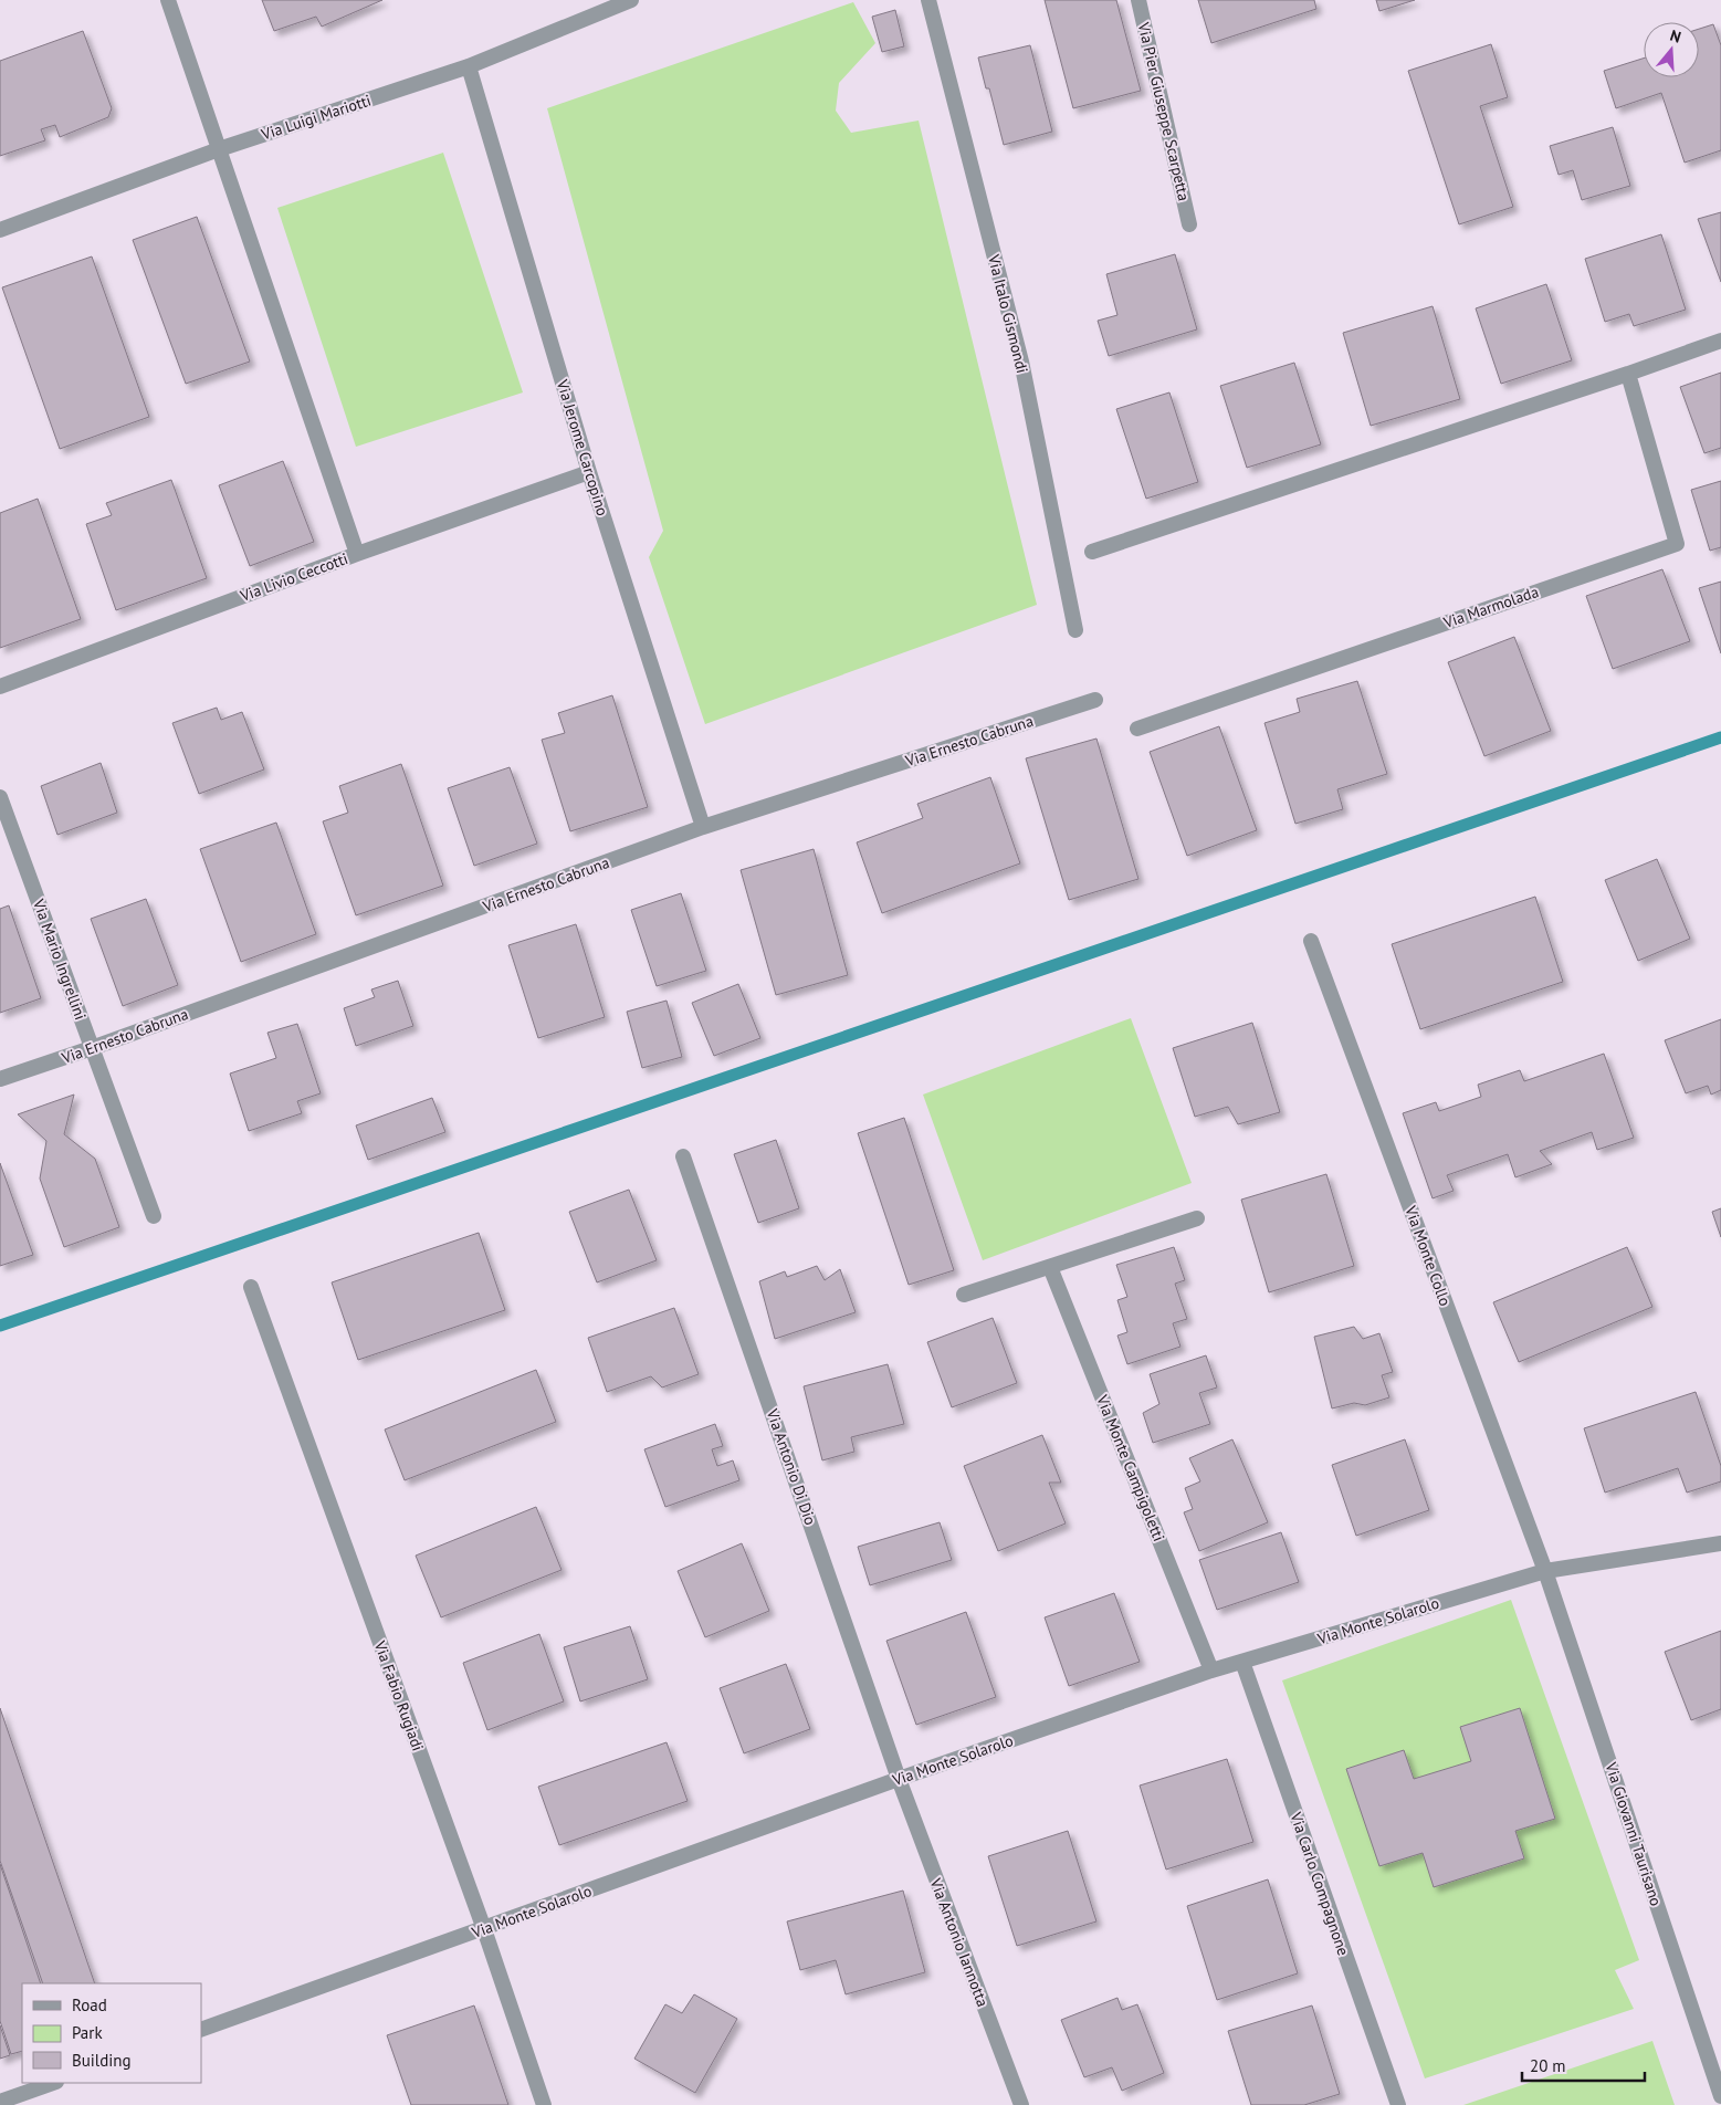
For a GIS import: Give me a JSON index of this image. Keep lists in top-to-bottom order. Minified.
{"streets":{"street":["Via Pier Giuseppe Scarpetta","Via Luigi Mariotti","Via Italo Gismondi","Via Jerome Carcopino","Via Livio Ceccotti","Via Marmolada","Via Ernesto Cabruna","Via Mario Ingrellini","Via Monte Collo","Via Antonio Di Dio","Via Monte Campigoletti","Via Monte Solarolo","Via Fabio Rugiadi","Via Giovanni Taurisano","Via Carlo Compagnone","Via Antonio Iannotta"]},"crossings":[["Via Luigi Mariotti","Via Jerome Carcopino"],["Via Jerome Carcopino","Via Livio Ceccotti"],["Via Jerome Carcopino","Via Ernesto Cabruna"],["Via Ernesto Cabruna","Via Mario Ingrellini"],["Via Monte Collo","Via Monte Solarolo"],["Via Monte Collo","Via Giovanni Taurisano"],["Via Antonio Di Dio","Via Monte Solarolo"],["Via Antonio Di Dio","Via Antonio Iannotta"],["Via Monte Campigoletti","Via Monte Solarolo"],["Via Monte Solarolo","Via Fabio Rugiadi"],["Via Monte Solarolo","Via Giovanni Taurisano"],["Via Monte Solarolo","Via Carlo Compagnone"],["Via Monte Solarolo","Via Antonio Iannotta"]],"legend":["Road","Park","Building"],"scale_bar":"20 m","north":"top"}
